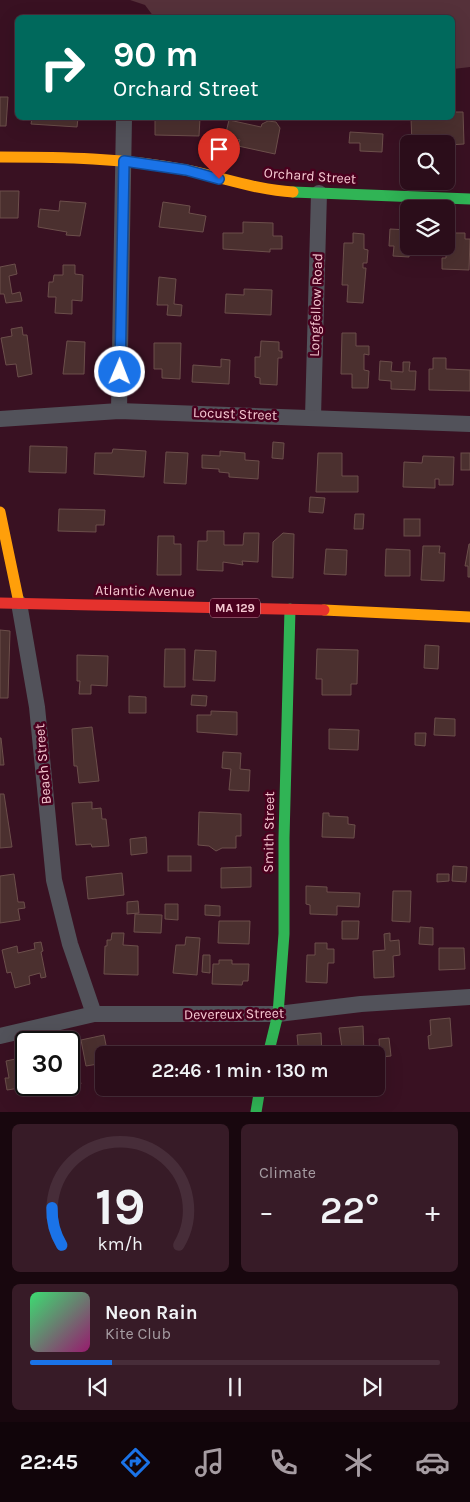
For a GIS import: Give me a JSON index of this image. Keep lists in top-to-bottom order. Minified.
{"streets":{"street":["Orchard Street","Longfellow Road","Locust Street","Atlantic Avenue","MA 129","Beach Street","Smith Street","Devereux Street"]},"crossings":[["Orchard Street","Longfellow Road"],["Longfellow Road","Locust Street"],["Atlantic Avenue","Beach Street"],["Atlantic Avenue","Smith Street"],["Beach Street","Devereux Street"],["Smith Street","Devereux Street"]],"page":{"turn":["90 m","Orchard Street"],"limit":"30","trip":"22:46 · 1 min · 130 m","tile":"Climate","heat":["−","22°","+"],"song":["Neon Rain","Kite Club"],"tabs":"22:45","gauge":["19","km/h"]}}
